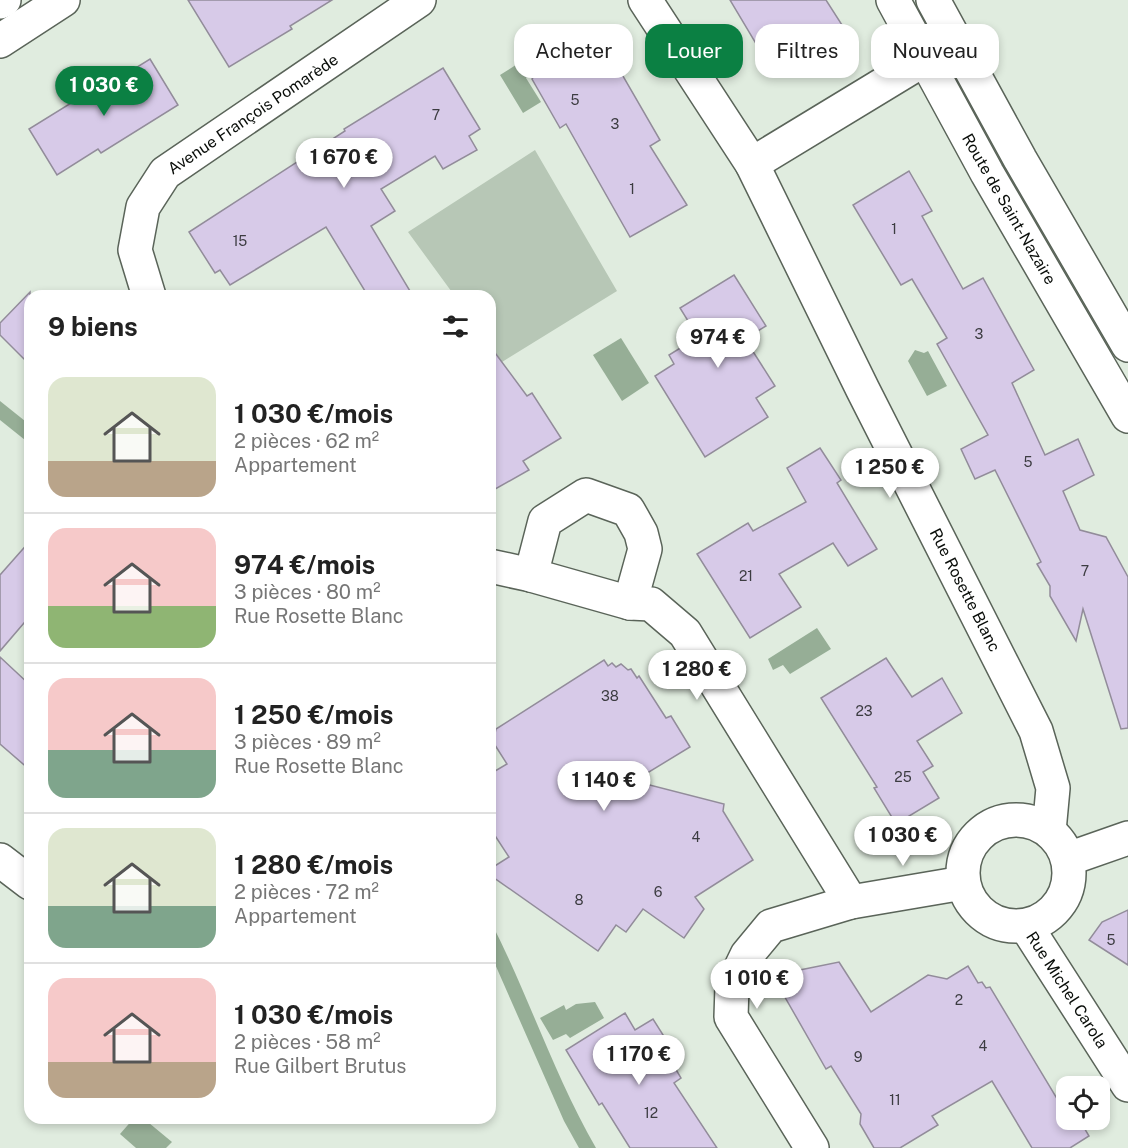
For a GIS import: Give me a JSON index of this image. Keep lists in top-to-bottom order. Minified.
{"streets":{"street":["Avenue François Pomarède","Route de Saint-Nazaire","Rue Rosette Blanc","Rue Michel Carola"]},"crossings":[["Rue Rosette Blanc","Rue Michel Carola"]],"house_numbers":["5","7","3","1","1","15","3","5","7","21","38","23","25","4","6","8","5","2","4","9","11","12"],"page":{"chip":["Acheter","Louer","Filtres","Nouveau"],"price":["1 030 €","1 670 €","974 €","1 250 €","1 280 €","1 140 €","1 030 €","1 010 €","1 170 €"],"heading":"9 biens","list":[{"name":"1 030 €/mois","note":"2 pièces · 62 m² · Appartement"},{"name":"974 €/mois","note":"3 pièces · 80 m² · Rue Rosette Blanc"},{"name":"1 250 €/mois","note":"3 pièces · 89 m² · Rue Rosette Blanc"},{"name":"1 280 €/mois","note":"2 pièces · 72 m² · Appartement"},{"name":"1 030 €/mois","note":"2 pièces · 58 m² · Rue Gilbert Brutus"}]}}
